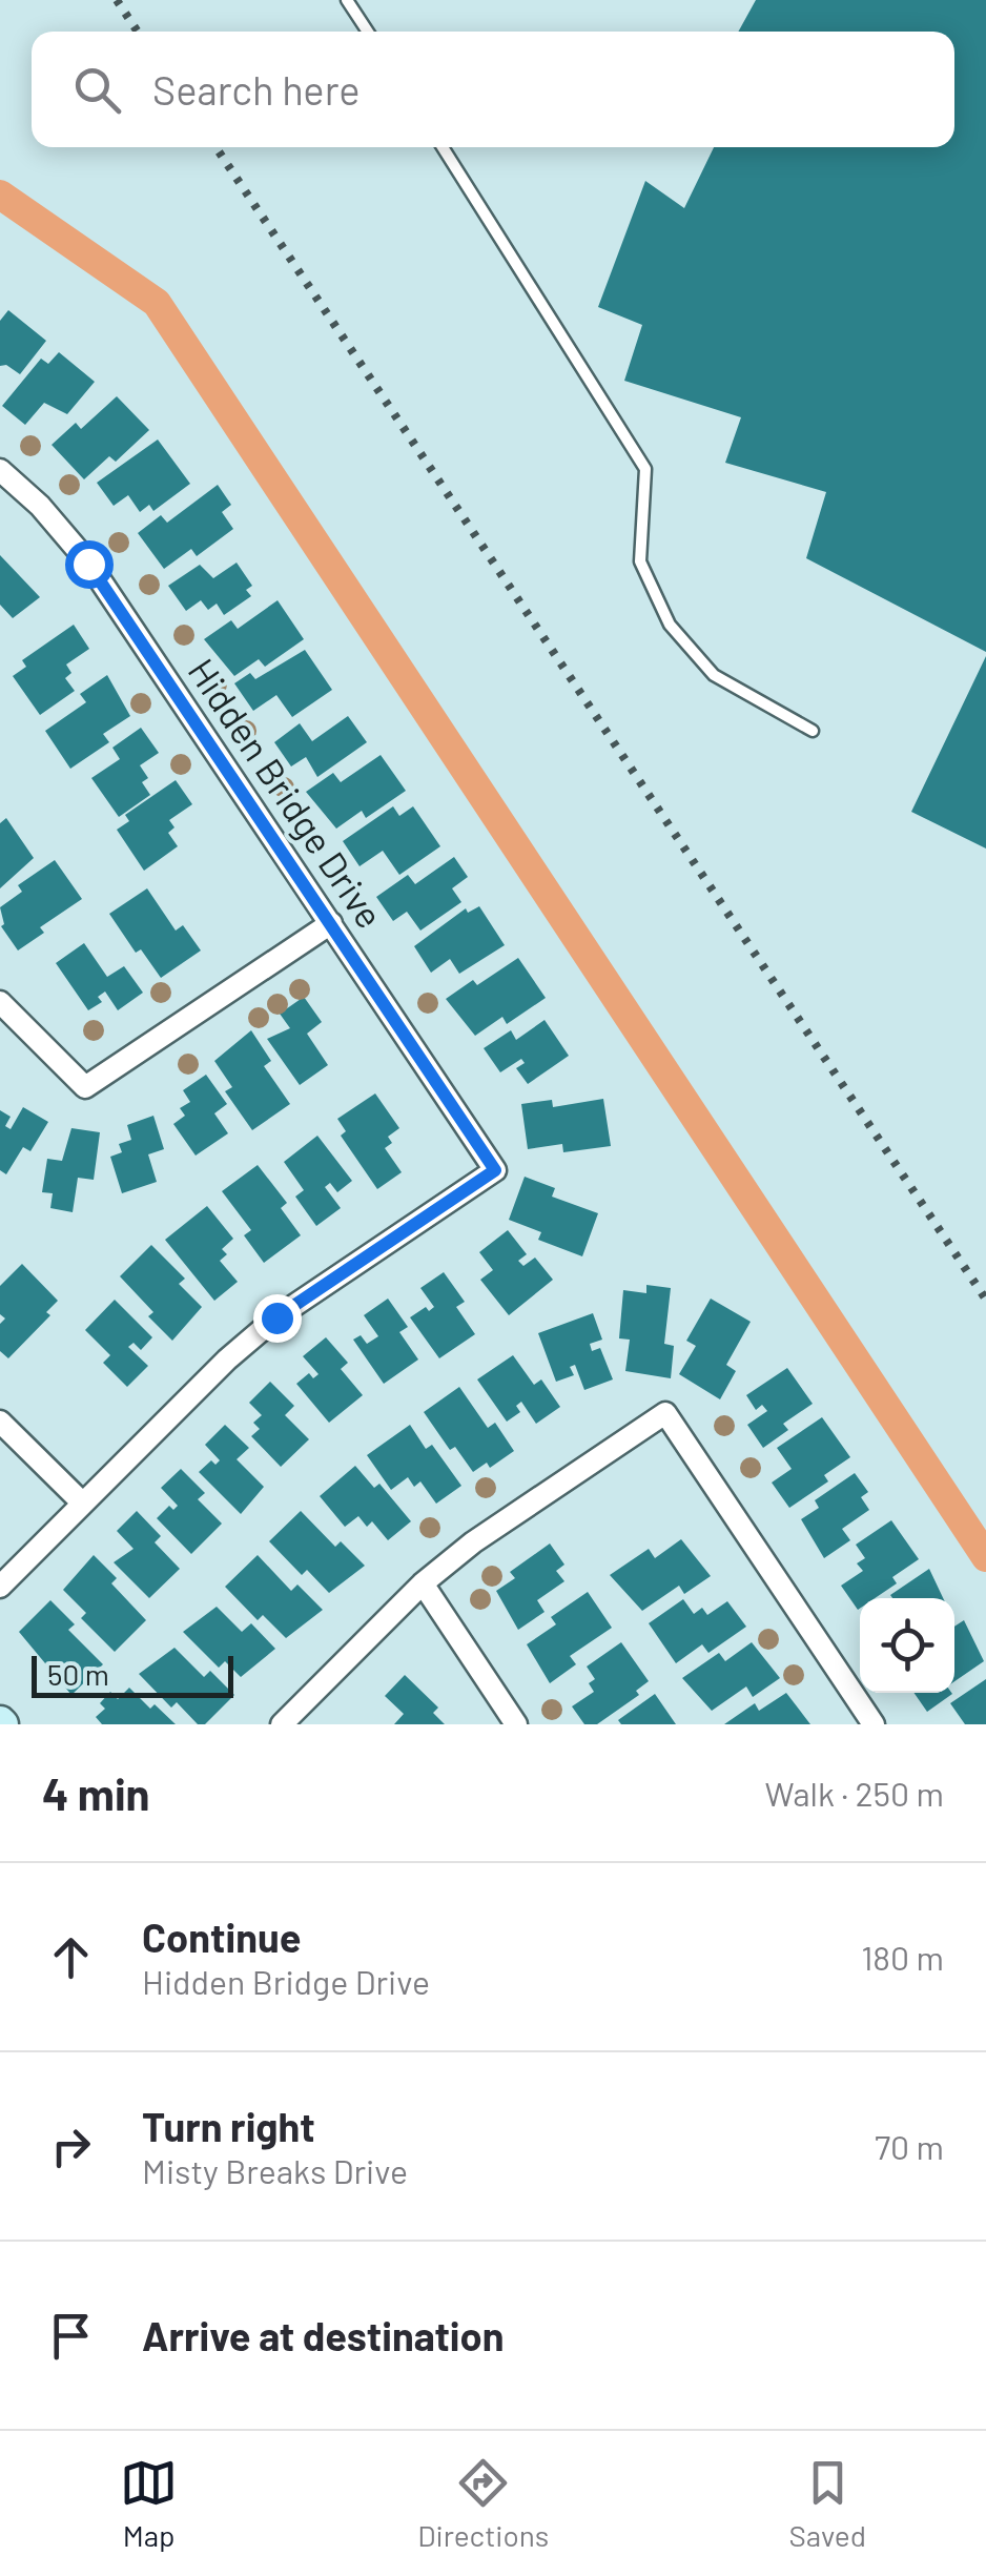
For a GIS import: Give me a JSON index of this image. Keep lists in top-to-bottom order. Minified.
{"streets":{"street":["Hidden Bridge Drive"]},"scale_bar":"50 m","page":{"search":"Search here","scale":"50 m","heading":["4 min","Walk · 250 m"],"list":[["Continue","Hidden Bridge Drive","180 m"],["Turn right","Misty Breaks Drive","70 m"],"Arrive at destination"],"nav":["Map","Directions","Saved"]}}
